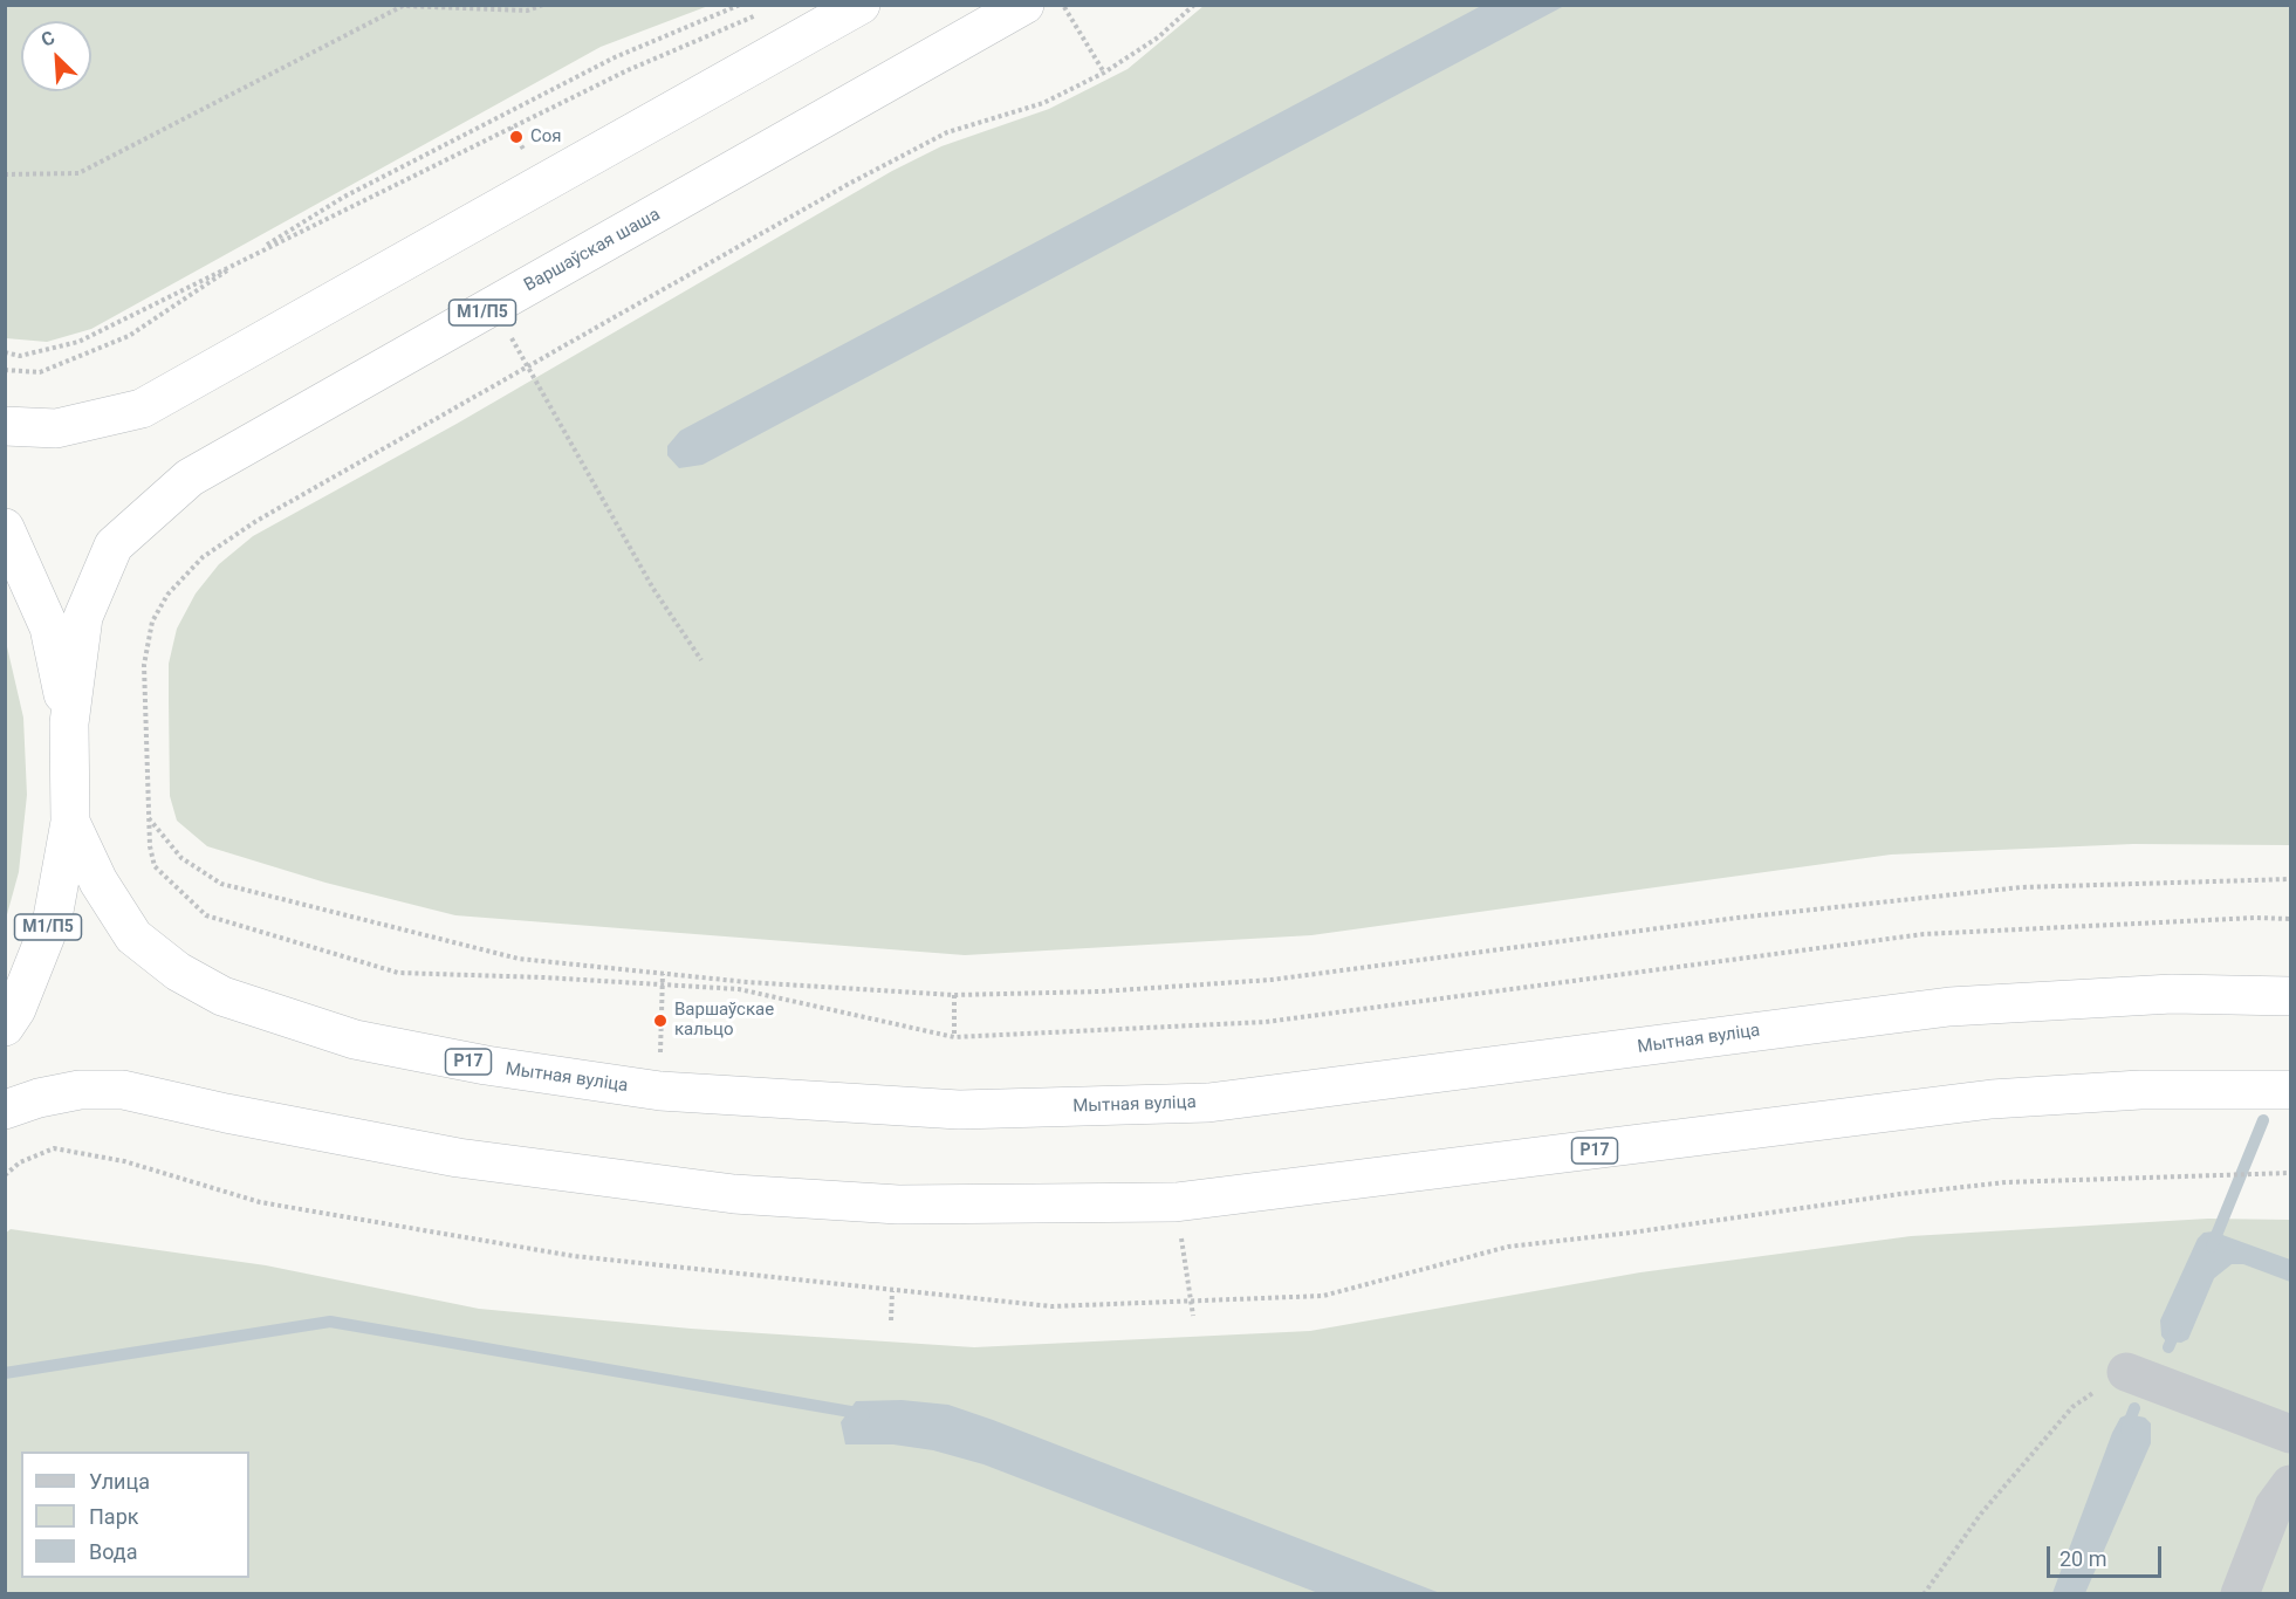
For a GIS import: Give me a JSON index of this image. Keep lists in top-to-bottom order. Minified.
{"streets":{"highway":["Варшаўская шаша","М1/П5","Мытная вуліца","Р17"]},"crossings":[["Варшаўская шаша","Мытная вуліца"]],"places":["Соя","Варшаўскае кальцо"],"legend":["Улица","Парк","Вода"],"scale_bar":"20 m","north":"top left"}
